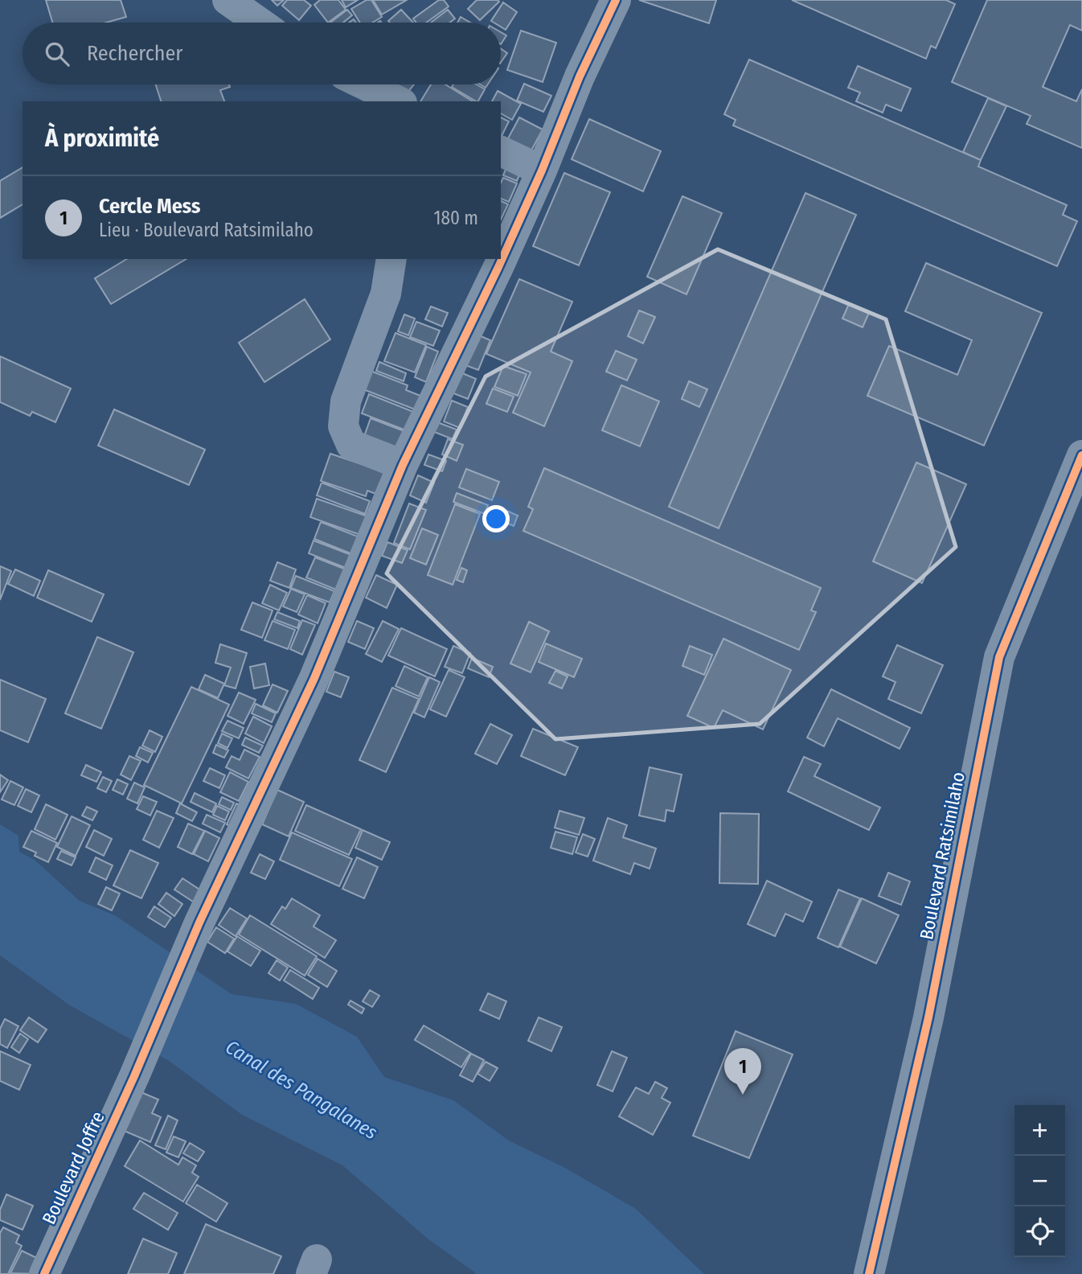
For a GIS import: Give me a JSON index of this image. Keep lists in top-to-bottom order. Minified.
{"streets":{"street":["Boulevard Ratsimilaho","Boulevard Joffre"]},"water":["Canal des Pangalanes"],"page":{"search":"Rechercher","heading":"À proximité","list":[{"mark":"1","name":"Cercle Mess","note":"Lieu · Boulevard Ratsimilaho","value":"180 m"}],"pins":"1","map_buttons":["+","−"]}}
